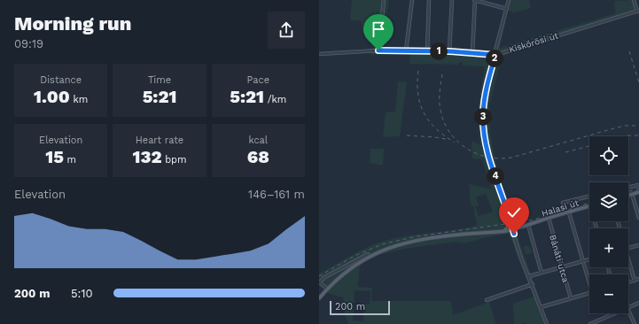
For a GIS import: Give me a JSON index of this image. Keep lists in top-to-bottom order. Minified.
{"streets":{"main road":["Halasi út"],"street":["Kiskőrösi út","Bánáti utca"]},"crossings":[["Halasi út","Bánáti utca"]],"scale_bar":"200 m","page":{"heading":["Morning run","09:19"],"pins":["1","2","3","4"],"stats":[["Distance","1.00 km"],["Time","5:21"],["Pace","5:21 /km"],["Elevation","15 m"],["Heart rate","132 bpm"],["kcal","68"]],"map_buttons":["+","−"],"chart":["Elevation","146–161 m"],"list":[{"name":"200 m","note":"5:10"}],"scale":"200 m"}}
